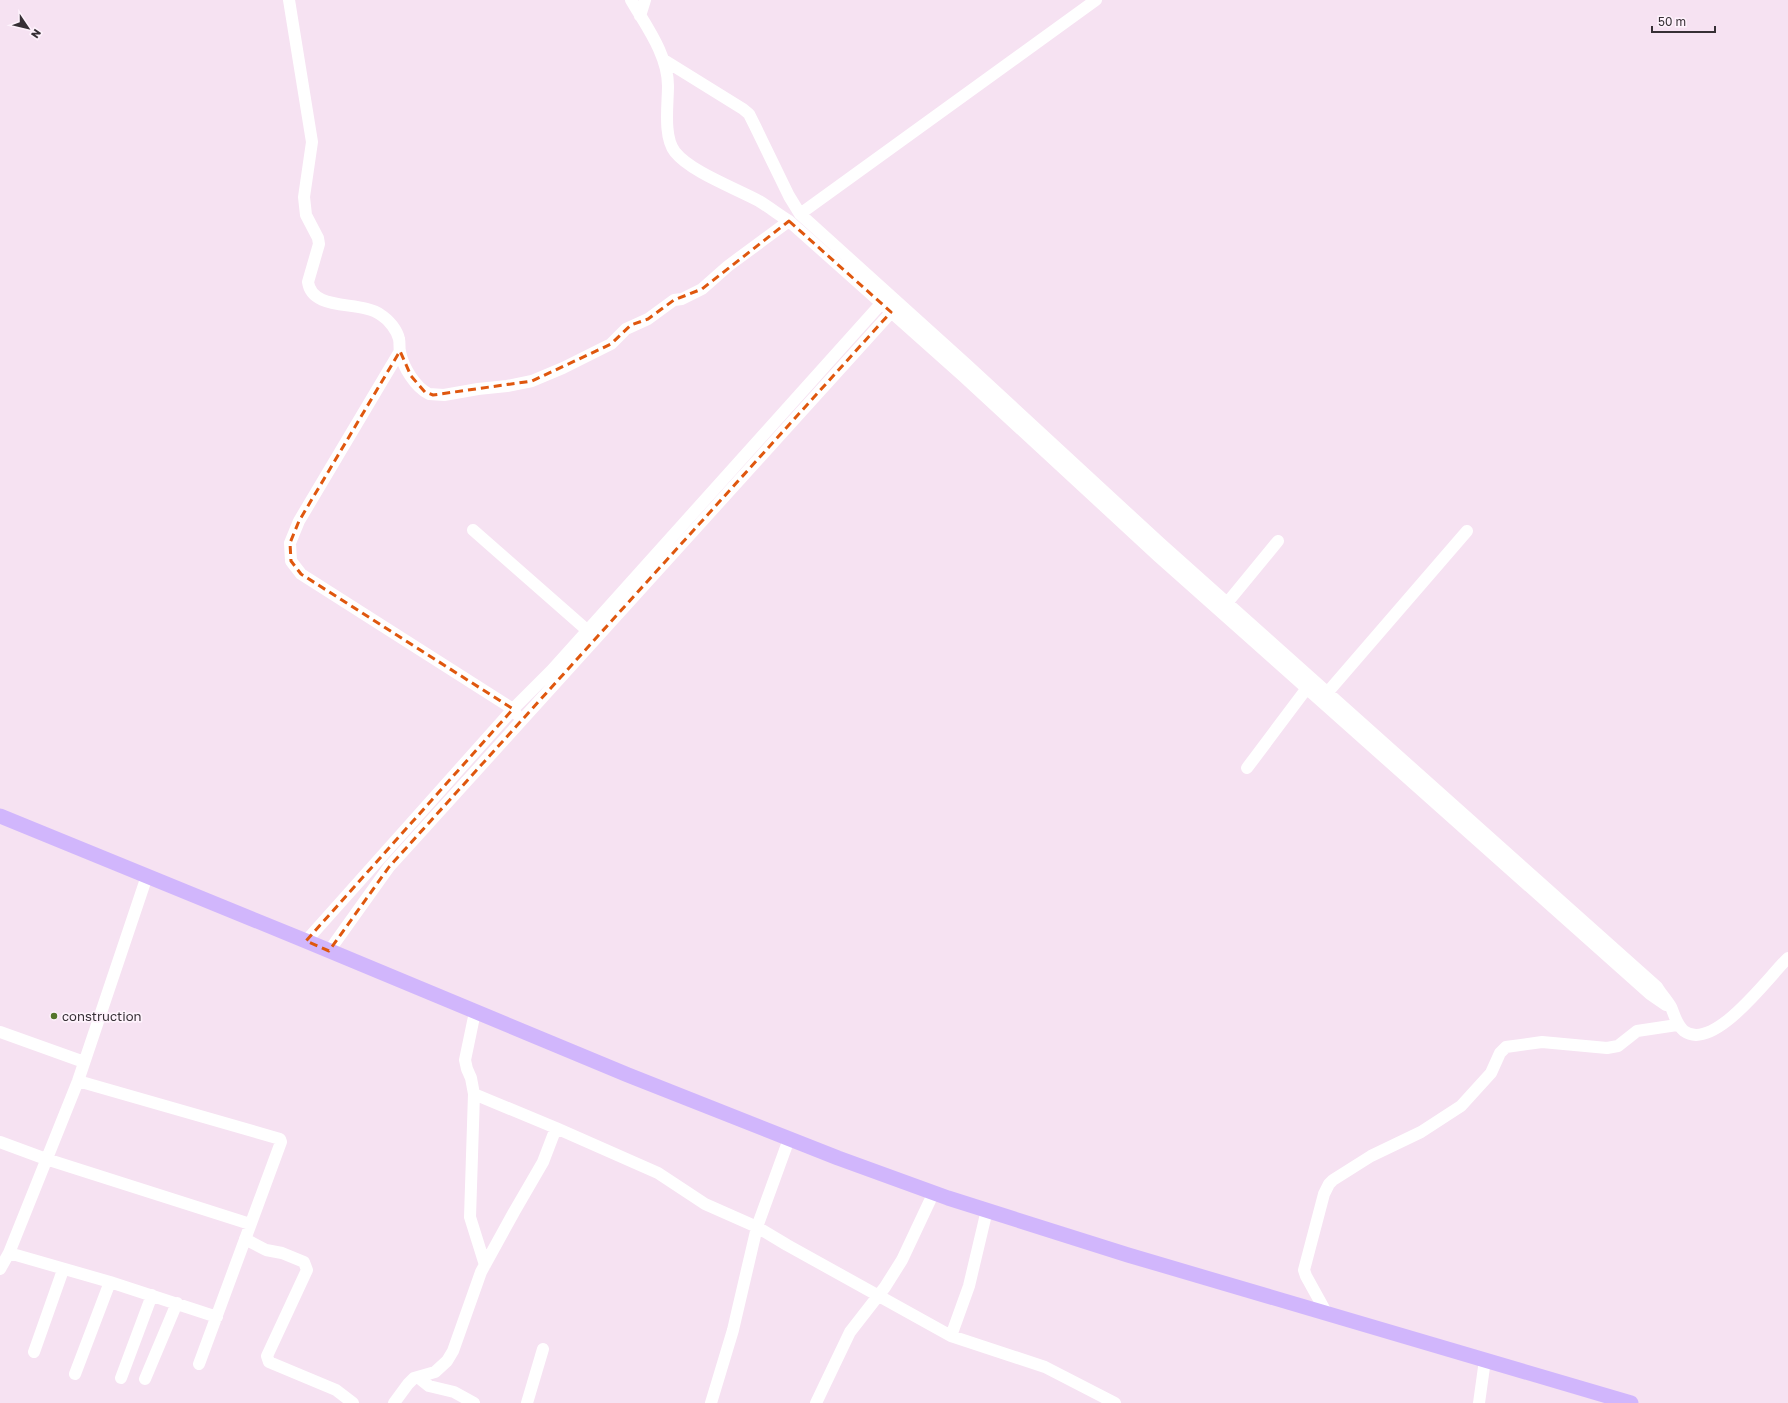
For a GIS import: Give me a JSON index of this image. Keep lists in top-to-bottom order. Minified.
{"places":["construction"],"scale_bar":"50 m","north":"bottom right"}
